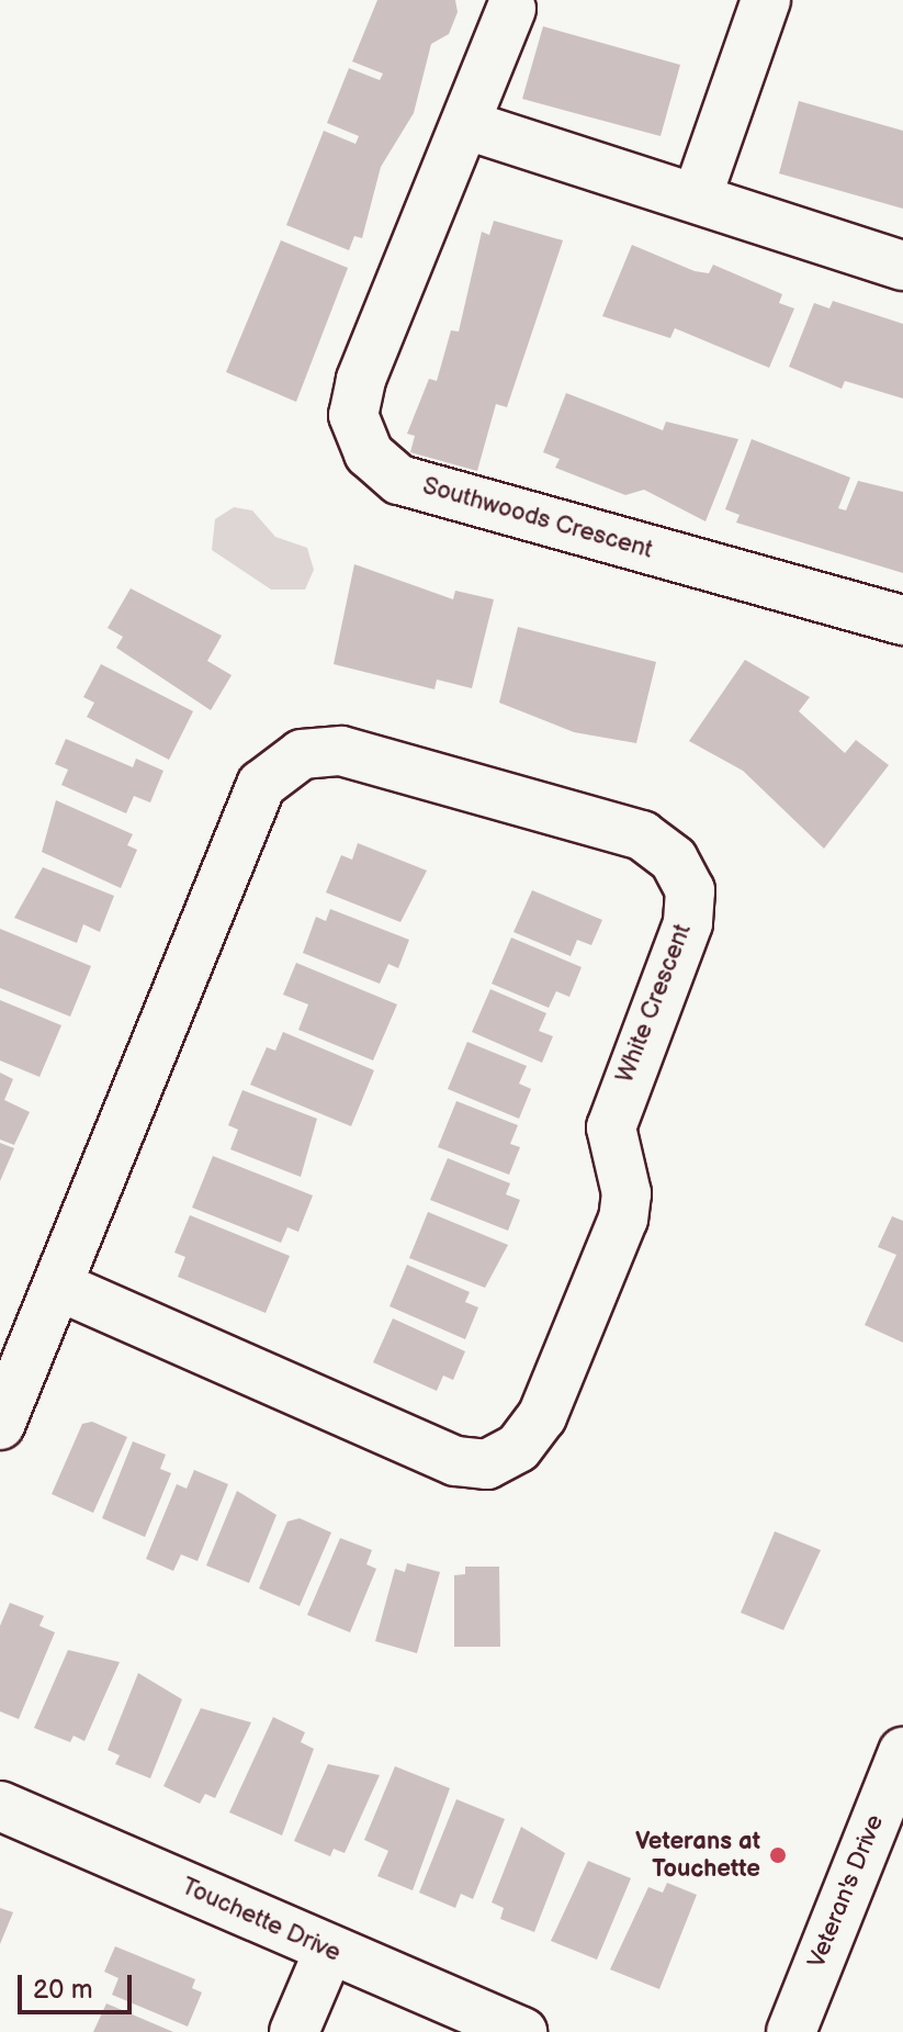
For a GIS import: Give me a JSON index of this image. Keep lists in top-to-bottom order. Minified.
{"streets":{"street":["Southwoods Crescent","White Crescent","Veteran's Drive","Touchette Drive"]},"places":["Veterans at Touchette"],"scale_bar":"20 m"}
